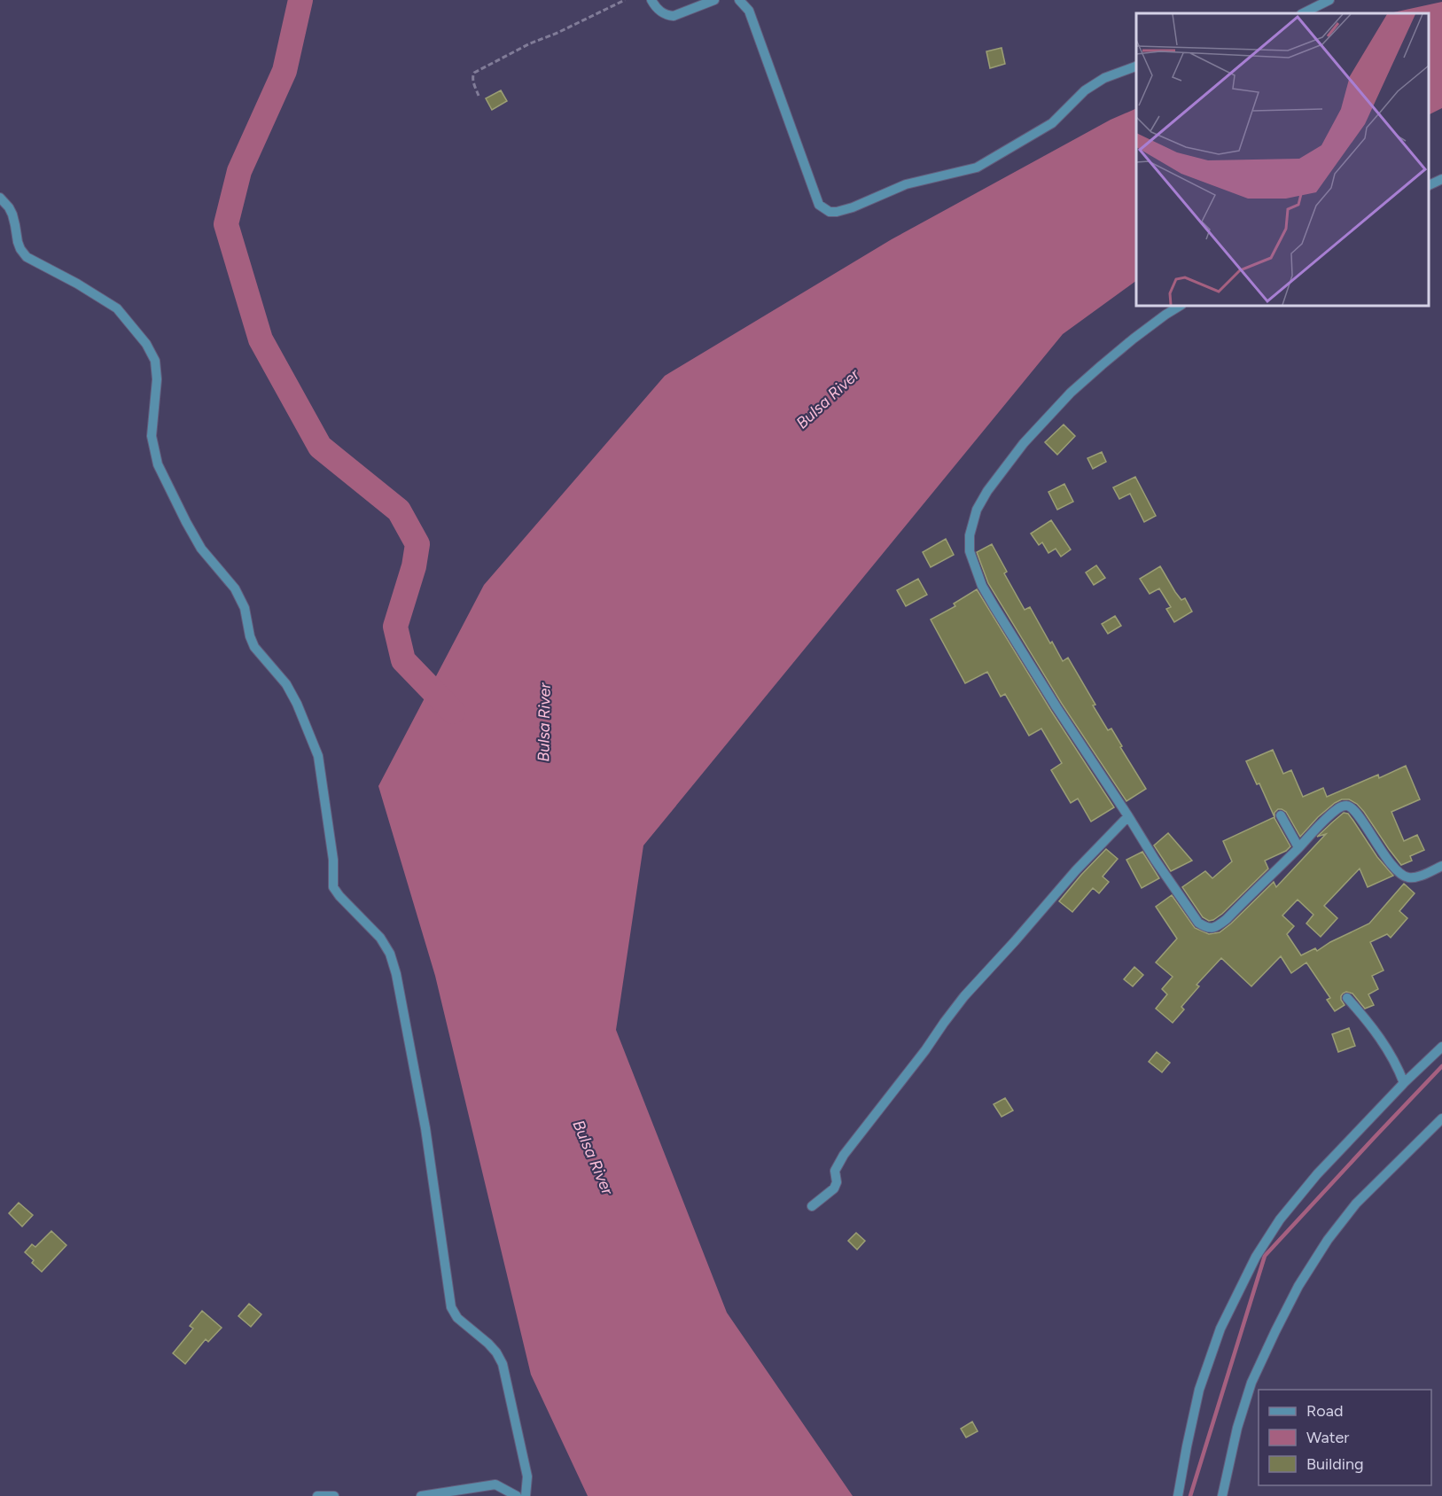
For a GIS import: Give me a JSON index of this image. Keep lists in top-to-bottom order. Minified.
{"water":["Bulsa River"],"legend":["Road","Water","Building"]}
